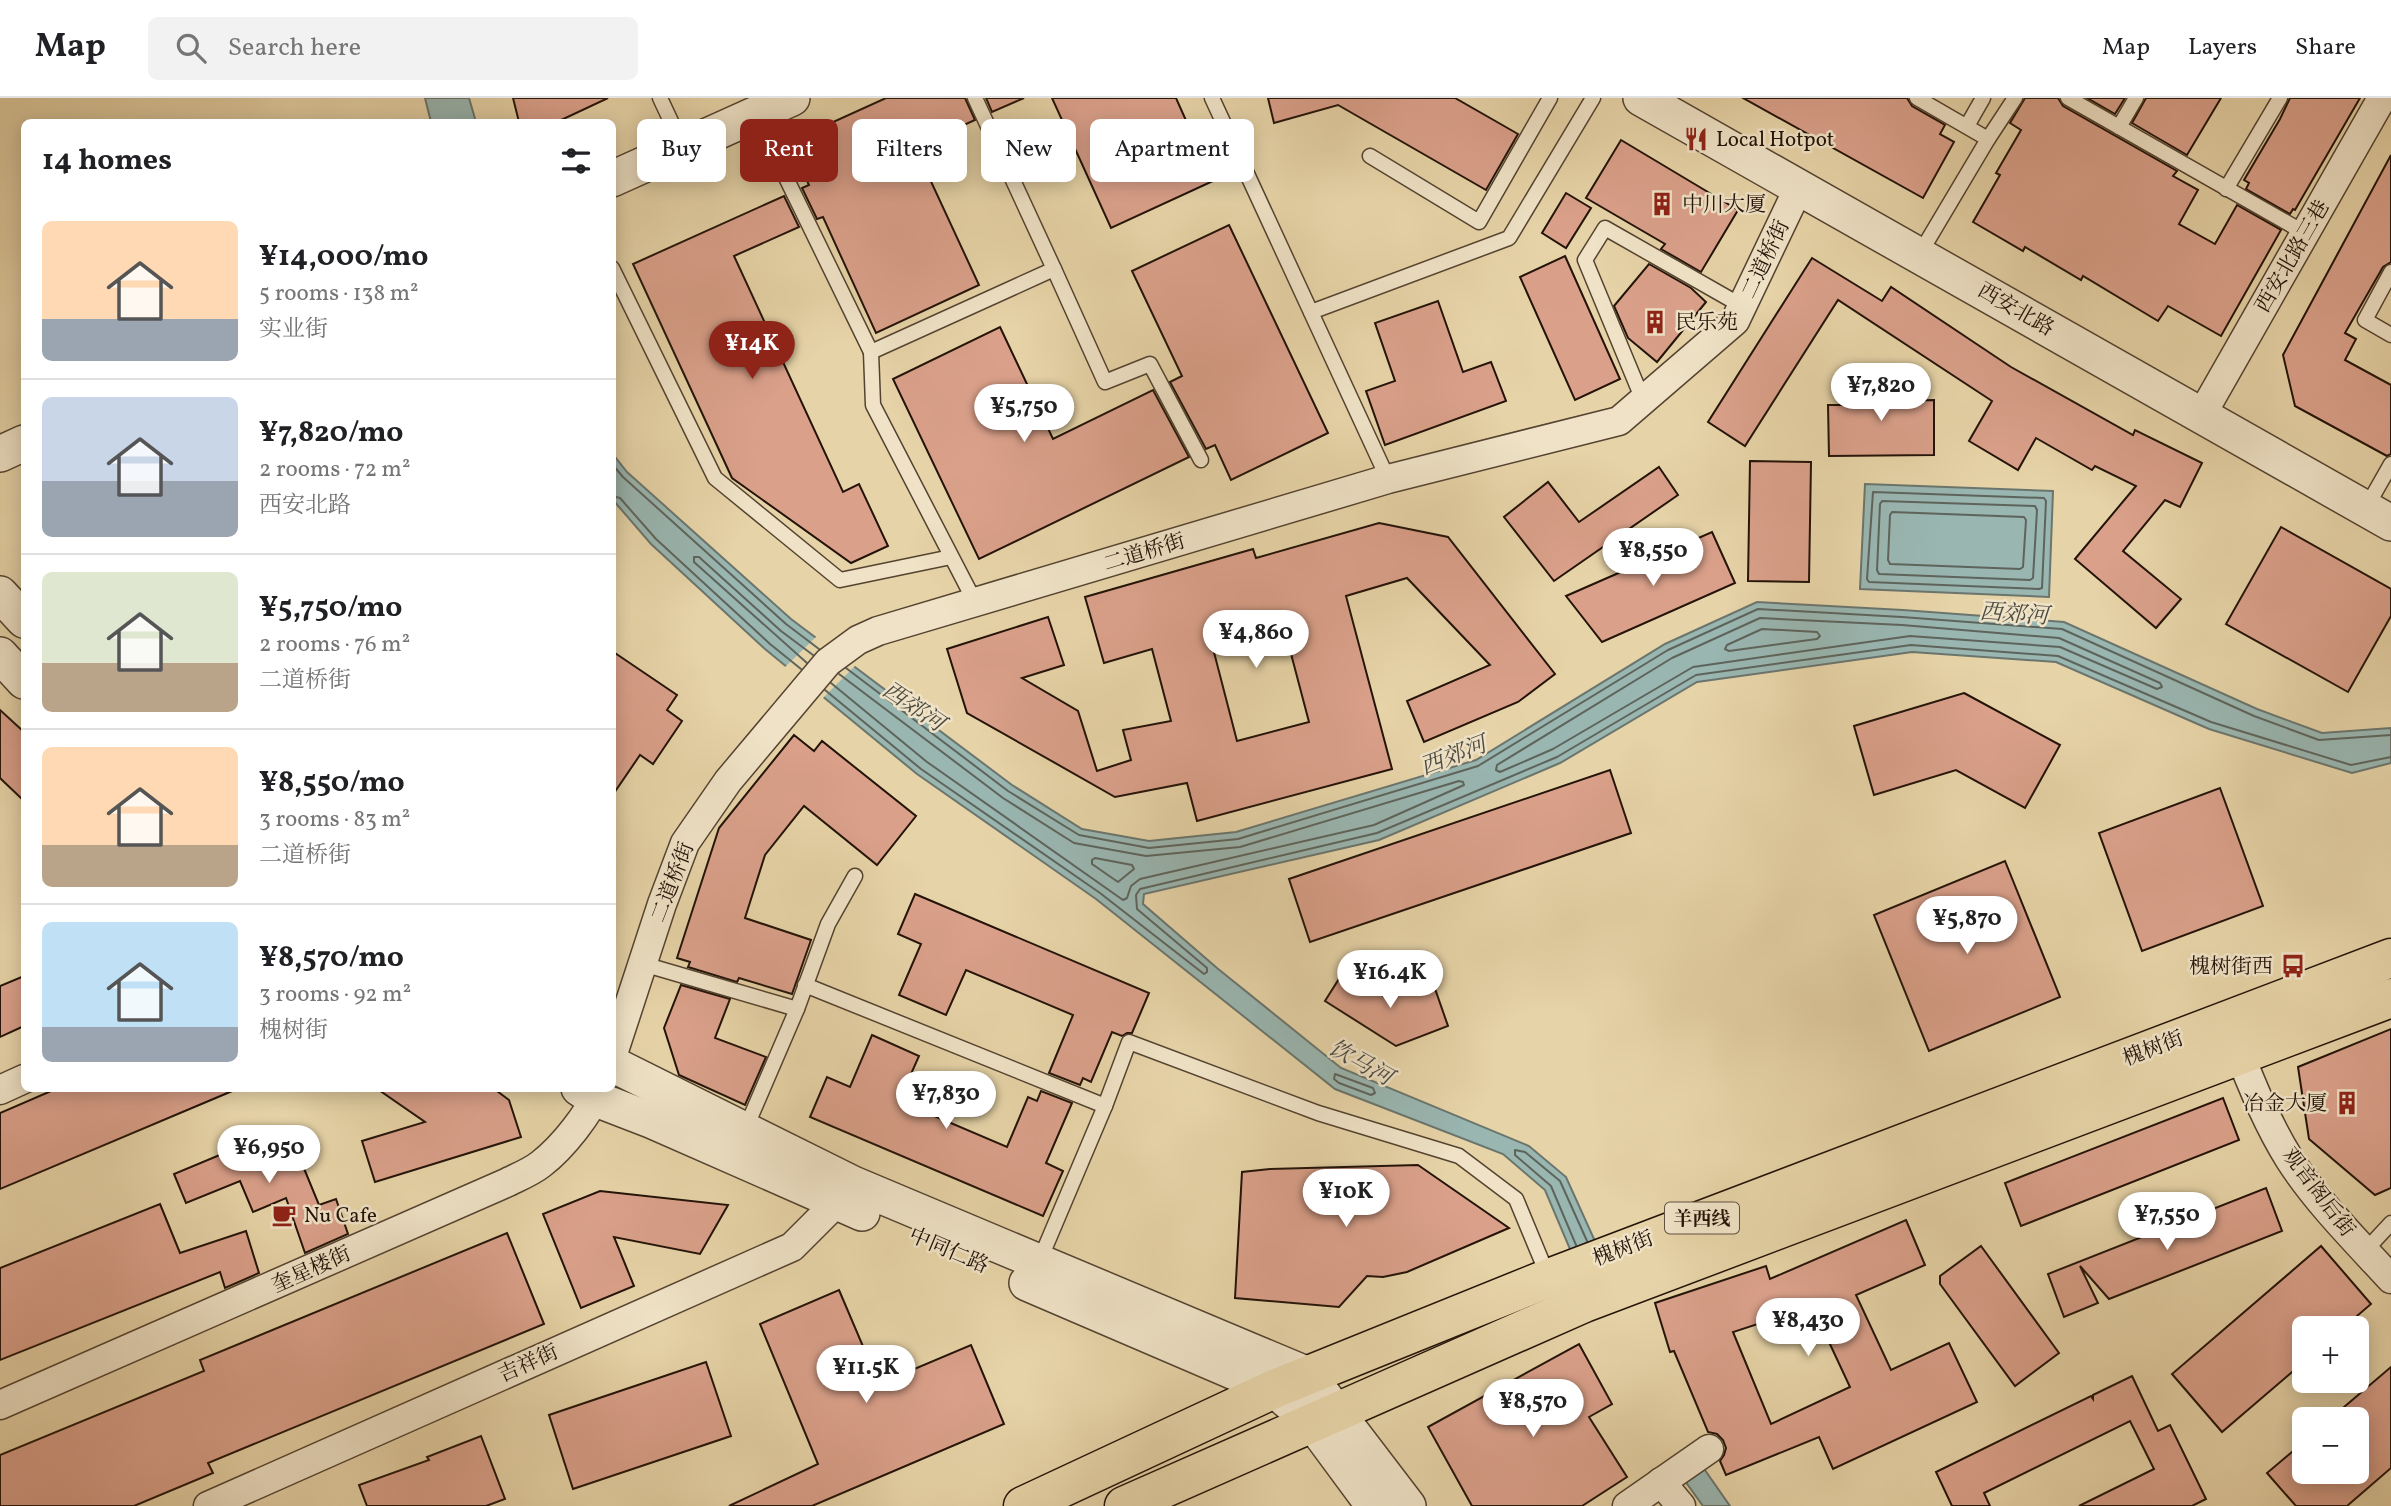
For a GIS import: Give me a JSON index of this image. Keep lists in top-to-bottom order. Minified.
{"streets":{"main road":["槐树街","羊西线"],"street":["西安北路三巷","二道桥街","西安北路","观音阁后街","中同仁路","奎星楼街","吉祥街"]},"crossings":[["西安北路三巷","西安北路"],["二道桥街","西安北路"],["槐树街","观音阁后街"],["槐树街","中同仁路"],["中同仁路","奎星楼街"],["中同仁路","吉祥街"]],"water":["西郊河","饮马河"],"places":{"restaurant":["Local Hotpot"],"building":["中川大厦","民乐苑","冶金大厦"],"bus stop":["槐树街西"],"cafe":["Nu Cafe"]},"page":{"header":"Map","search":"Search here","nav":["Map","Layers","Share"],"chip":["Buy","Rent","Filters","New","Apartment"],"heading":"14 homes","list":[{"name":"¥14,000/mo","note":"5 rooms · 138 m² · 实业街"},{"name":"¥7,820/mo","note":"2 rooms · 72 m² · 西安北路"},{"name":"¥5,750/mo","note":"2 rooms · 76 m² · 二道桥街"},{"name":"¥8,550/mo","note":"3 rooms · 83 m² · 二道桥街"},{"name":"¥8,570/mo","note":"3 rooms · 92 m² · 槐树街"}],"price":["¥14K","¥7,820","¥5,750","¥8,550","¥4,860","¥5,870","¥16.4K","¥7,830","¥6,950","¥10K","¥7,550","¥8,430","¥11.5K","¥8,570"],"map_buttons":["+","−"]}}
